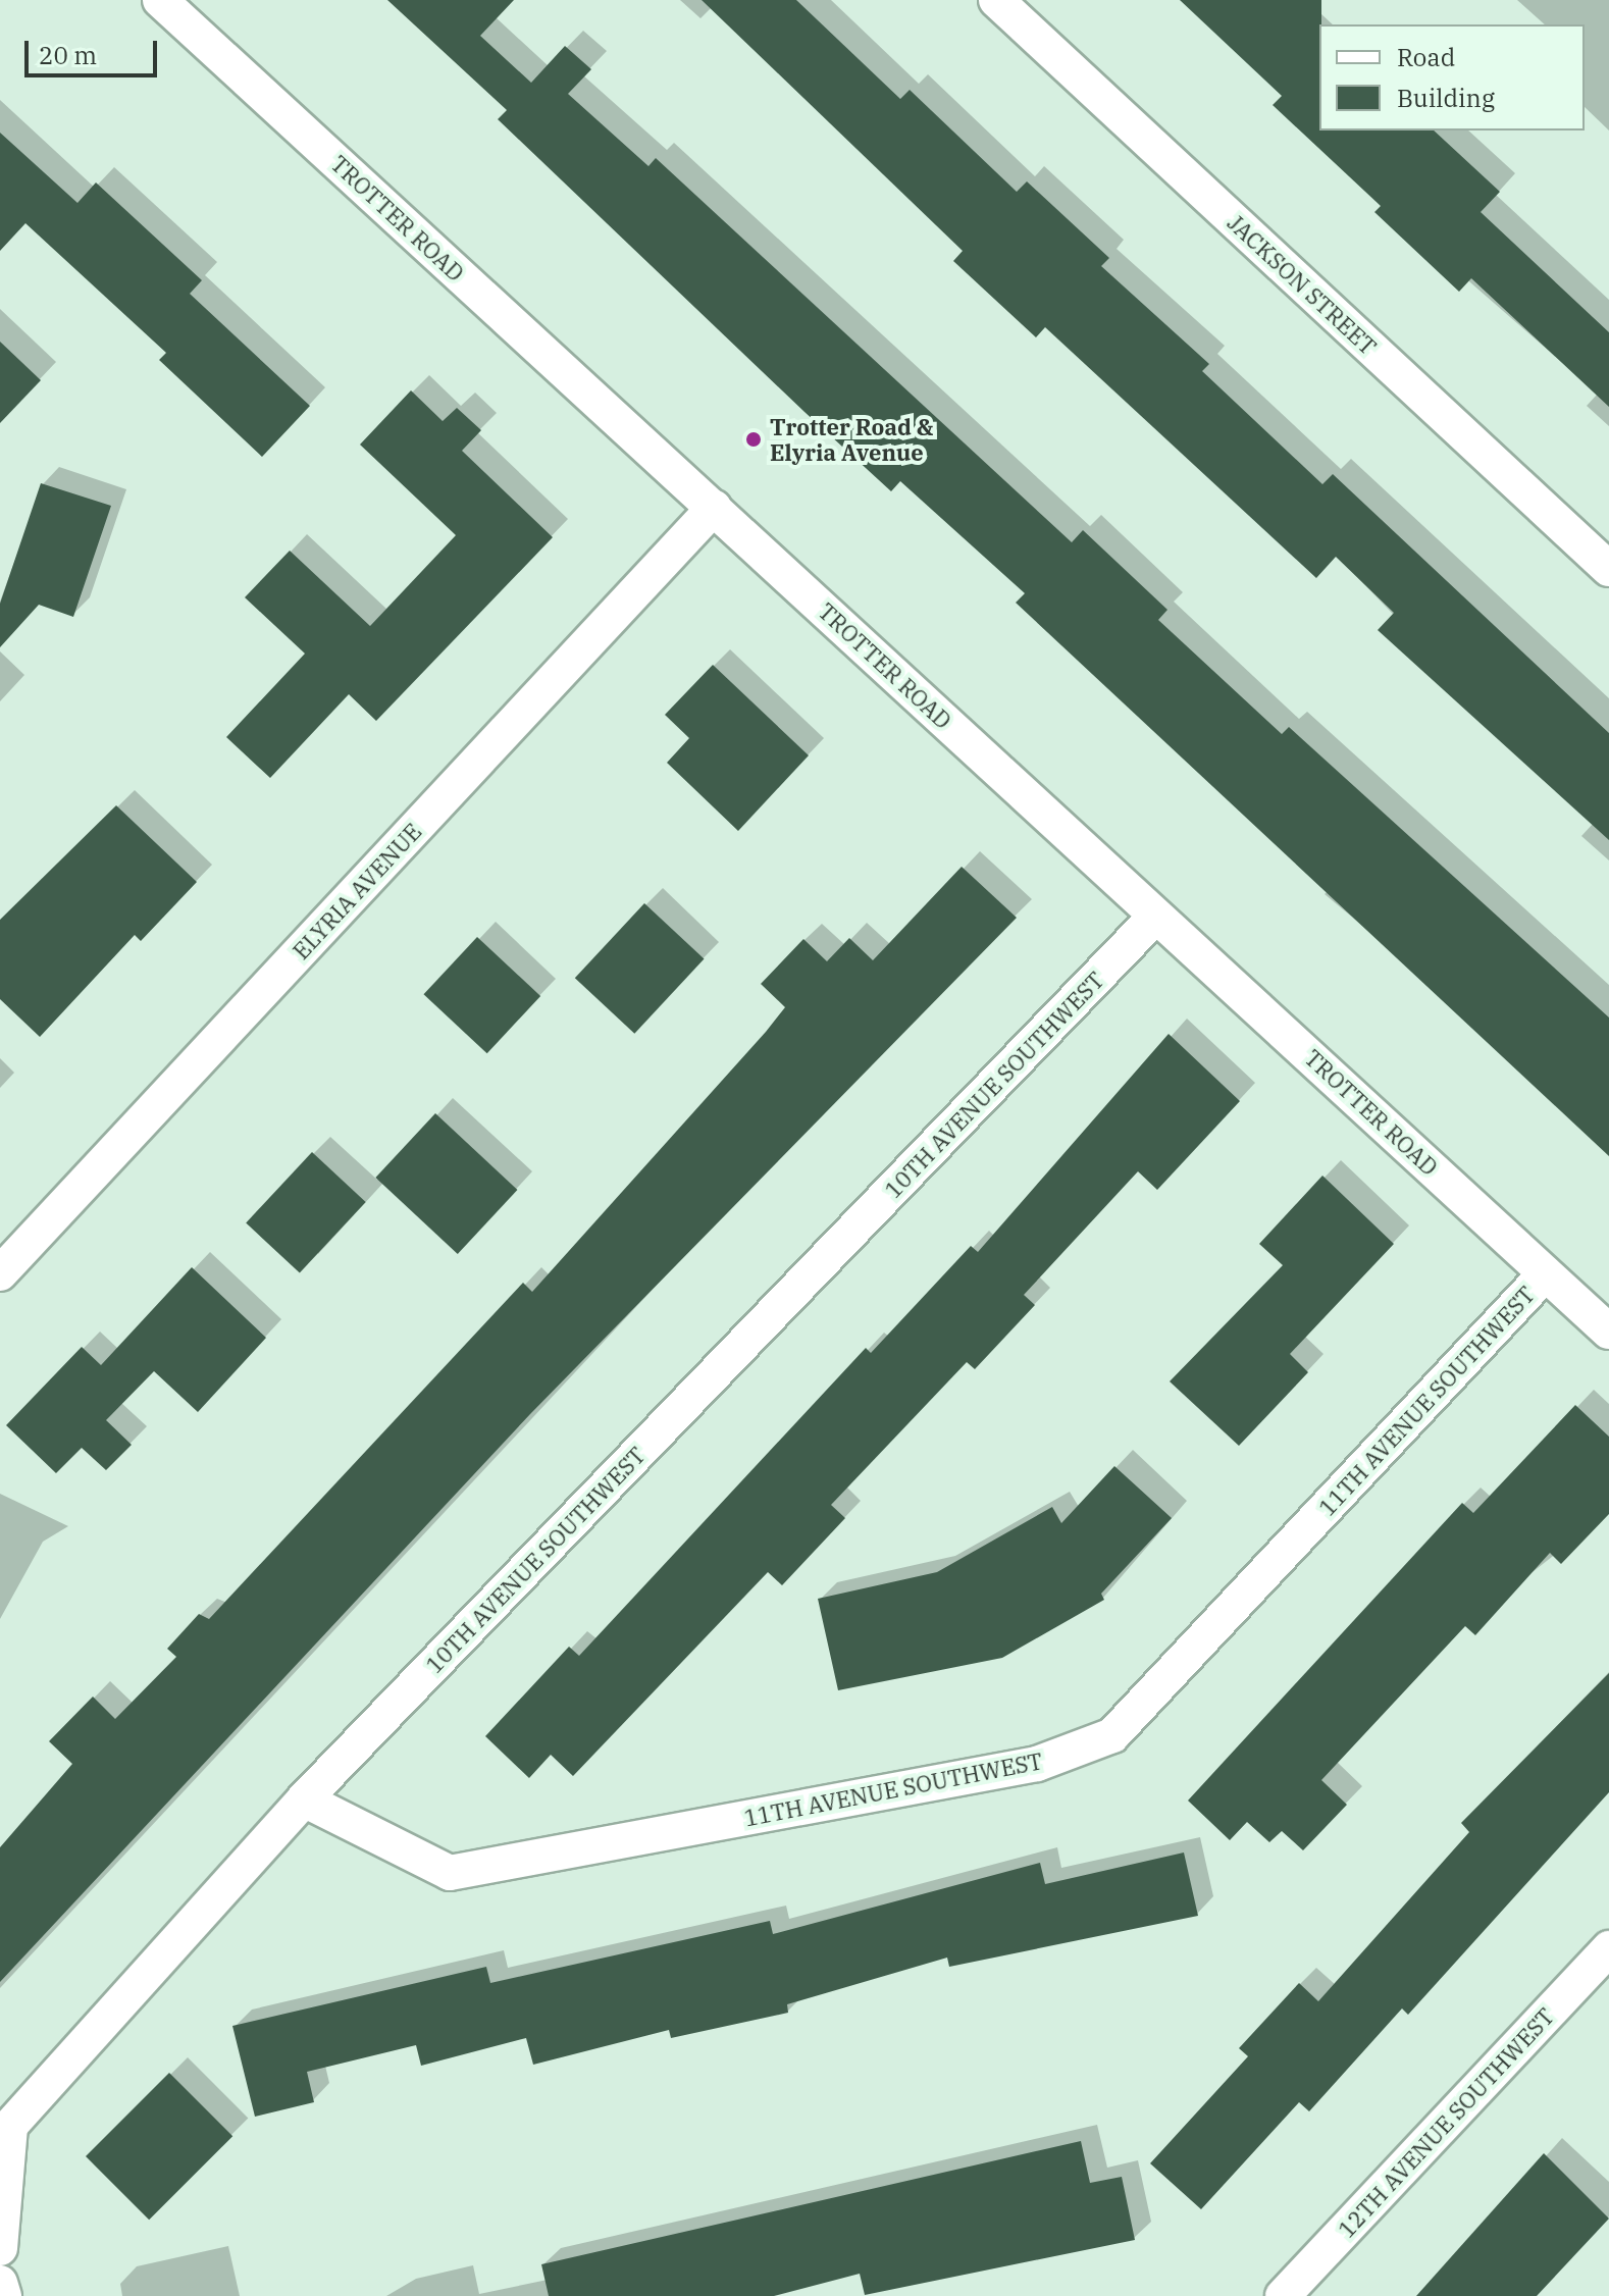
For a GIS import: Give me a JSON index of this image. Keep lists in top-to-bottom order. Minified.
{"streets":{"street":["TROTTER ROAD","JACKSON STREET","ELYRIA AVENUE","10TH AVENUE SOUTHWEST","11TH AVENUE SOUTHWEST","12TH AVENUE SOUTHWEST"]},"crossings":[["TROTTER ROAD","ELYRIA AVENUE"],["TROTTER ROAD","10TH AVENUE SOUTHWEST"],["TROTTER ROAD","11TH AVENUE SOUTHWEST"],["10TH AVENUE SOUTHWEST","11TH AVENUE SOUTHWEST"]],"places":["Trotter Road & Elyria Avenue"],"legend":["Road","Building"],"scale_bar":"20 m"}
